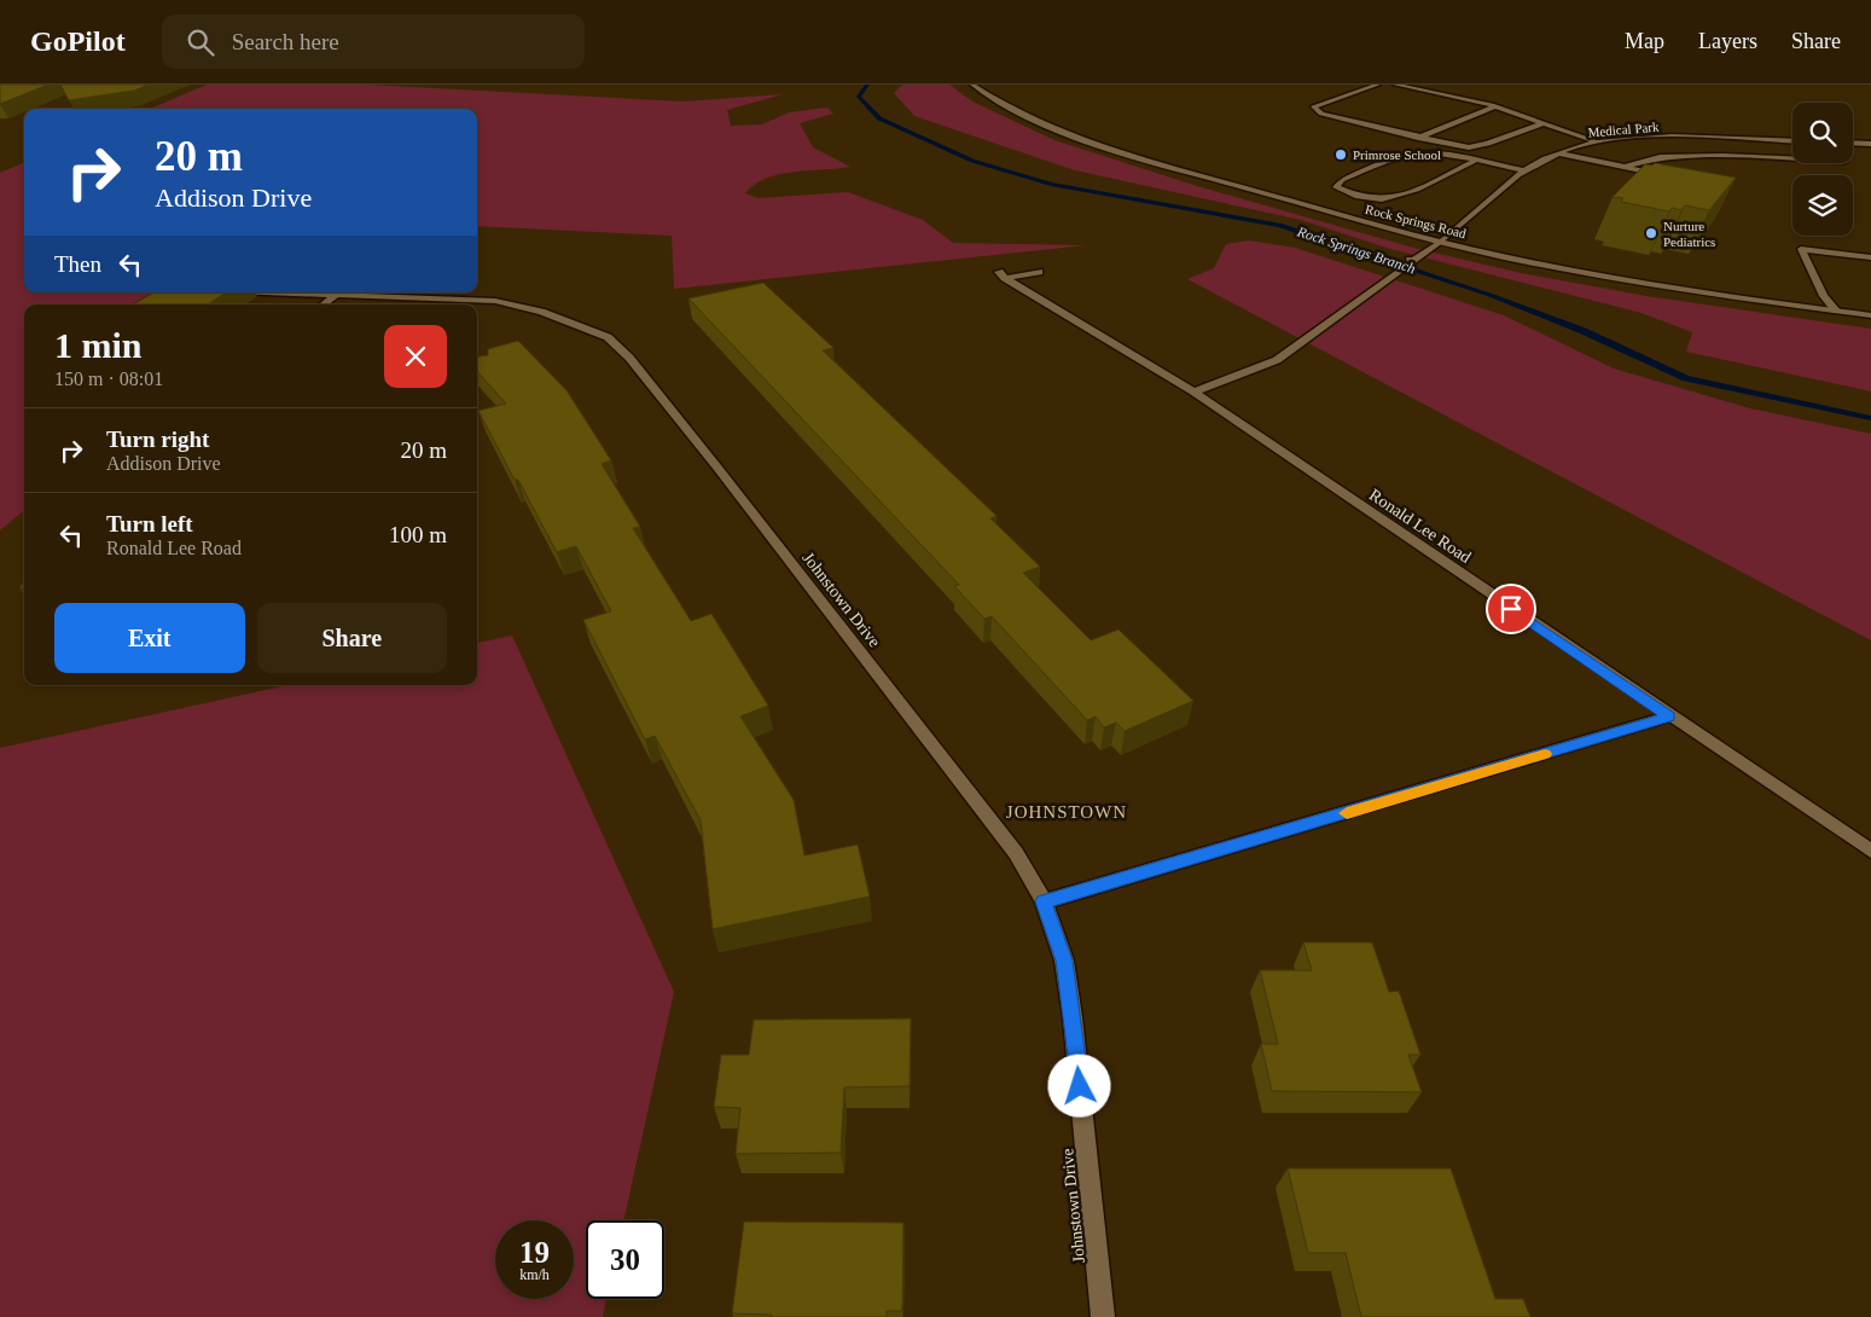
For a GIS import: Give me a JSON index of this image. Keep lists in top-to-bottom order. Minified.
{"streets":{"street":["Medical Park","Rock Springs Road","Ronald Lee Road","Johnstown Drive"]},"crossings":[["Medical Park","Rock Springs Road"],["Medical Park","Ronald Lee Road"]],"districts":["JOHNSTOWN"],"water":["Rock Springs Branch"],"places":["Primrose School","Nurture Pediatrics"],"page":{"header":"GoPilot","search":"Search here","nav":["Map","Layers","Share"],"turn":["20 m","Addison Drive"],"then":"Then","heading":["1 min","150 m · 08:01"],"list":[{"name":"Turn right","note":"Addison Drive","value":"20 m"},{"name":"Turn left","note":"Ronald Lee Road","value":"100 m"}],"buttons":["Exit","Share"],"speed":"19 km/h","limit":"30"}}
